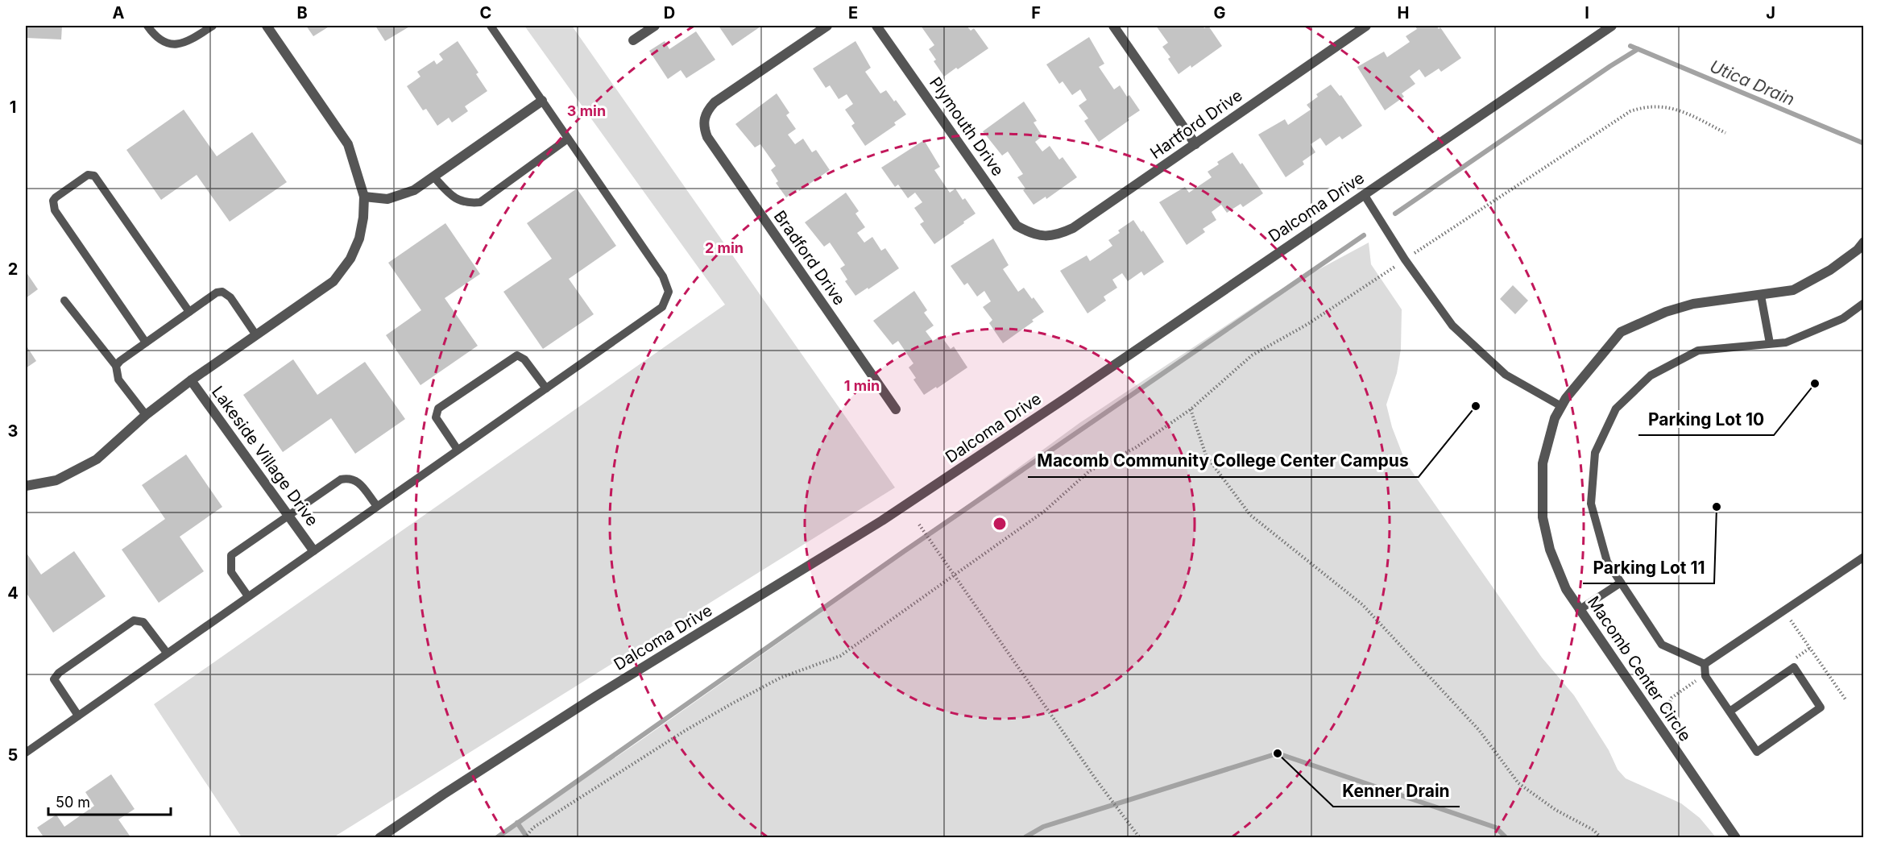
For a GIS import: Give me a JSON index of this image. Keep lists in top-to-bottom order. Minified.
{"streets":{"street":["Hartford Drive","Plymouth Drive","Dalcoma Drive","Bradford Drive","Lakeside Village Drive","Macomb Center Circle"]},"crossings":[["Hartford Drive","Plymouth Drive"]],"water":["Utica Drain"],"places":["Parking Lot 10","Macomb Community College Center Campus","Parking Lot 11","Kenner Drain"],"scale_bar":"50 m","grid":{"columns":["A","B","C","D","E","F","G","H","I","J"],"rows":["1","2","3","4","5"]},"rings":["3 min","2 min","1 min"]}
